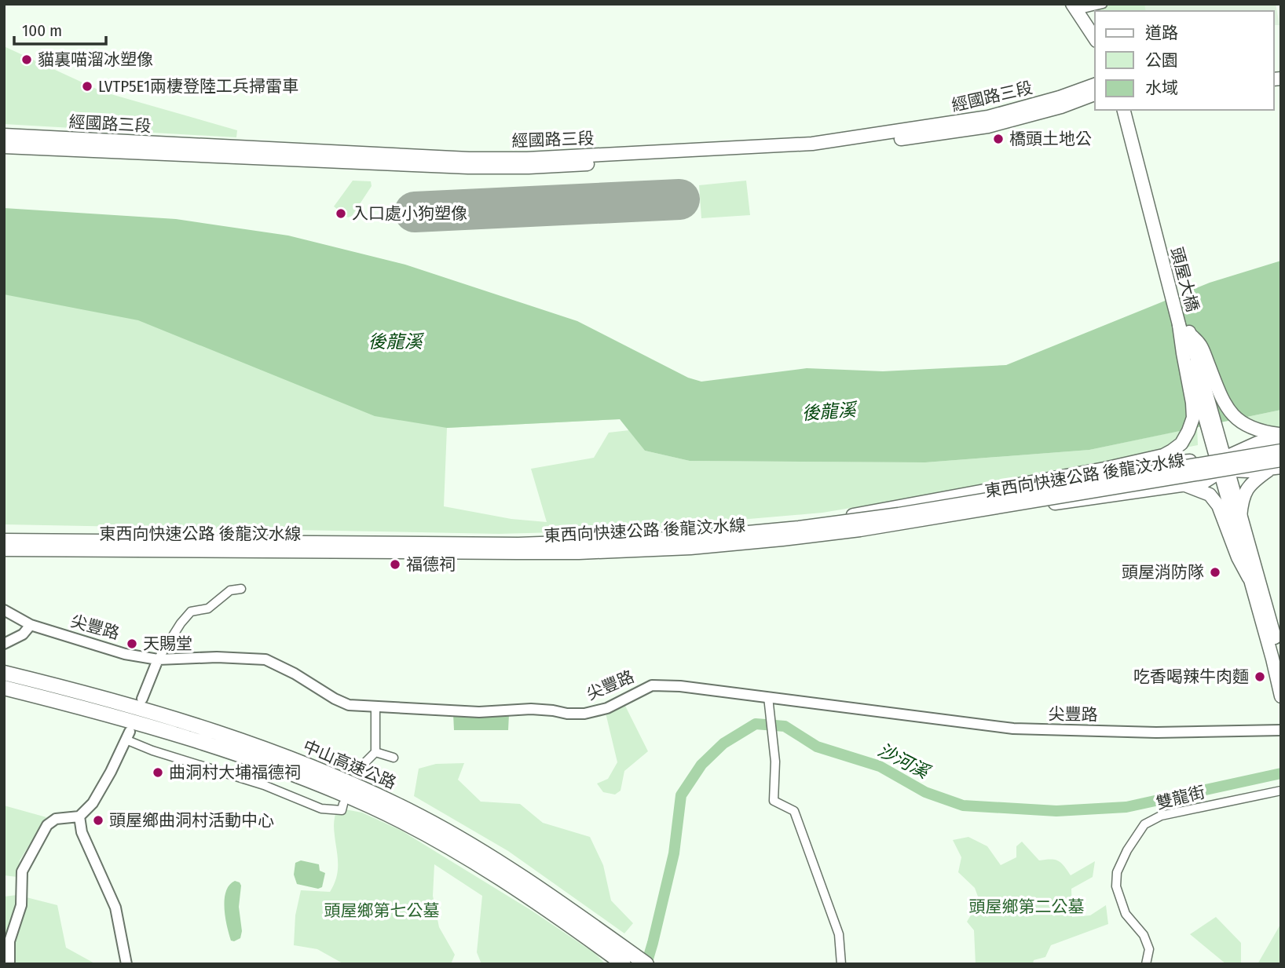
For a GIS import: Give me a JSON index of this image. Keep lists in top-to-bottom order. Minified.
{"streets":{"highway":["中山高速公路"],"main road":["經國路三段","頭屋大橋","東西向快速公路 後龍汶水線"],"street":["尖豐路","雙龍街"]},"water":["後龍溪","沙河溪"],"parks":["頭屋鄉第二公墓","頭屋鄉第七公墓"],"places":["貓裏喵溜冰塑像","LVTP5E1兩棲登陸工兵掃雷車","橋頭土地公","入口處小狗塑像","福德祠","頭屋消防隊","天賜堂","吃香喝辣牛肉麵","曲洞村大埔福德祠","頭屋鄉曲洞村活動中心"],"legend":["道路","公園","水域"],"scale_bar":"100 m"}
